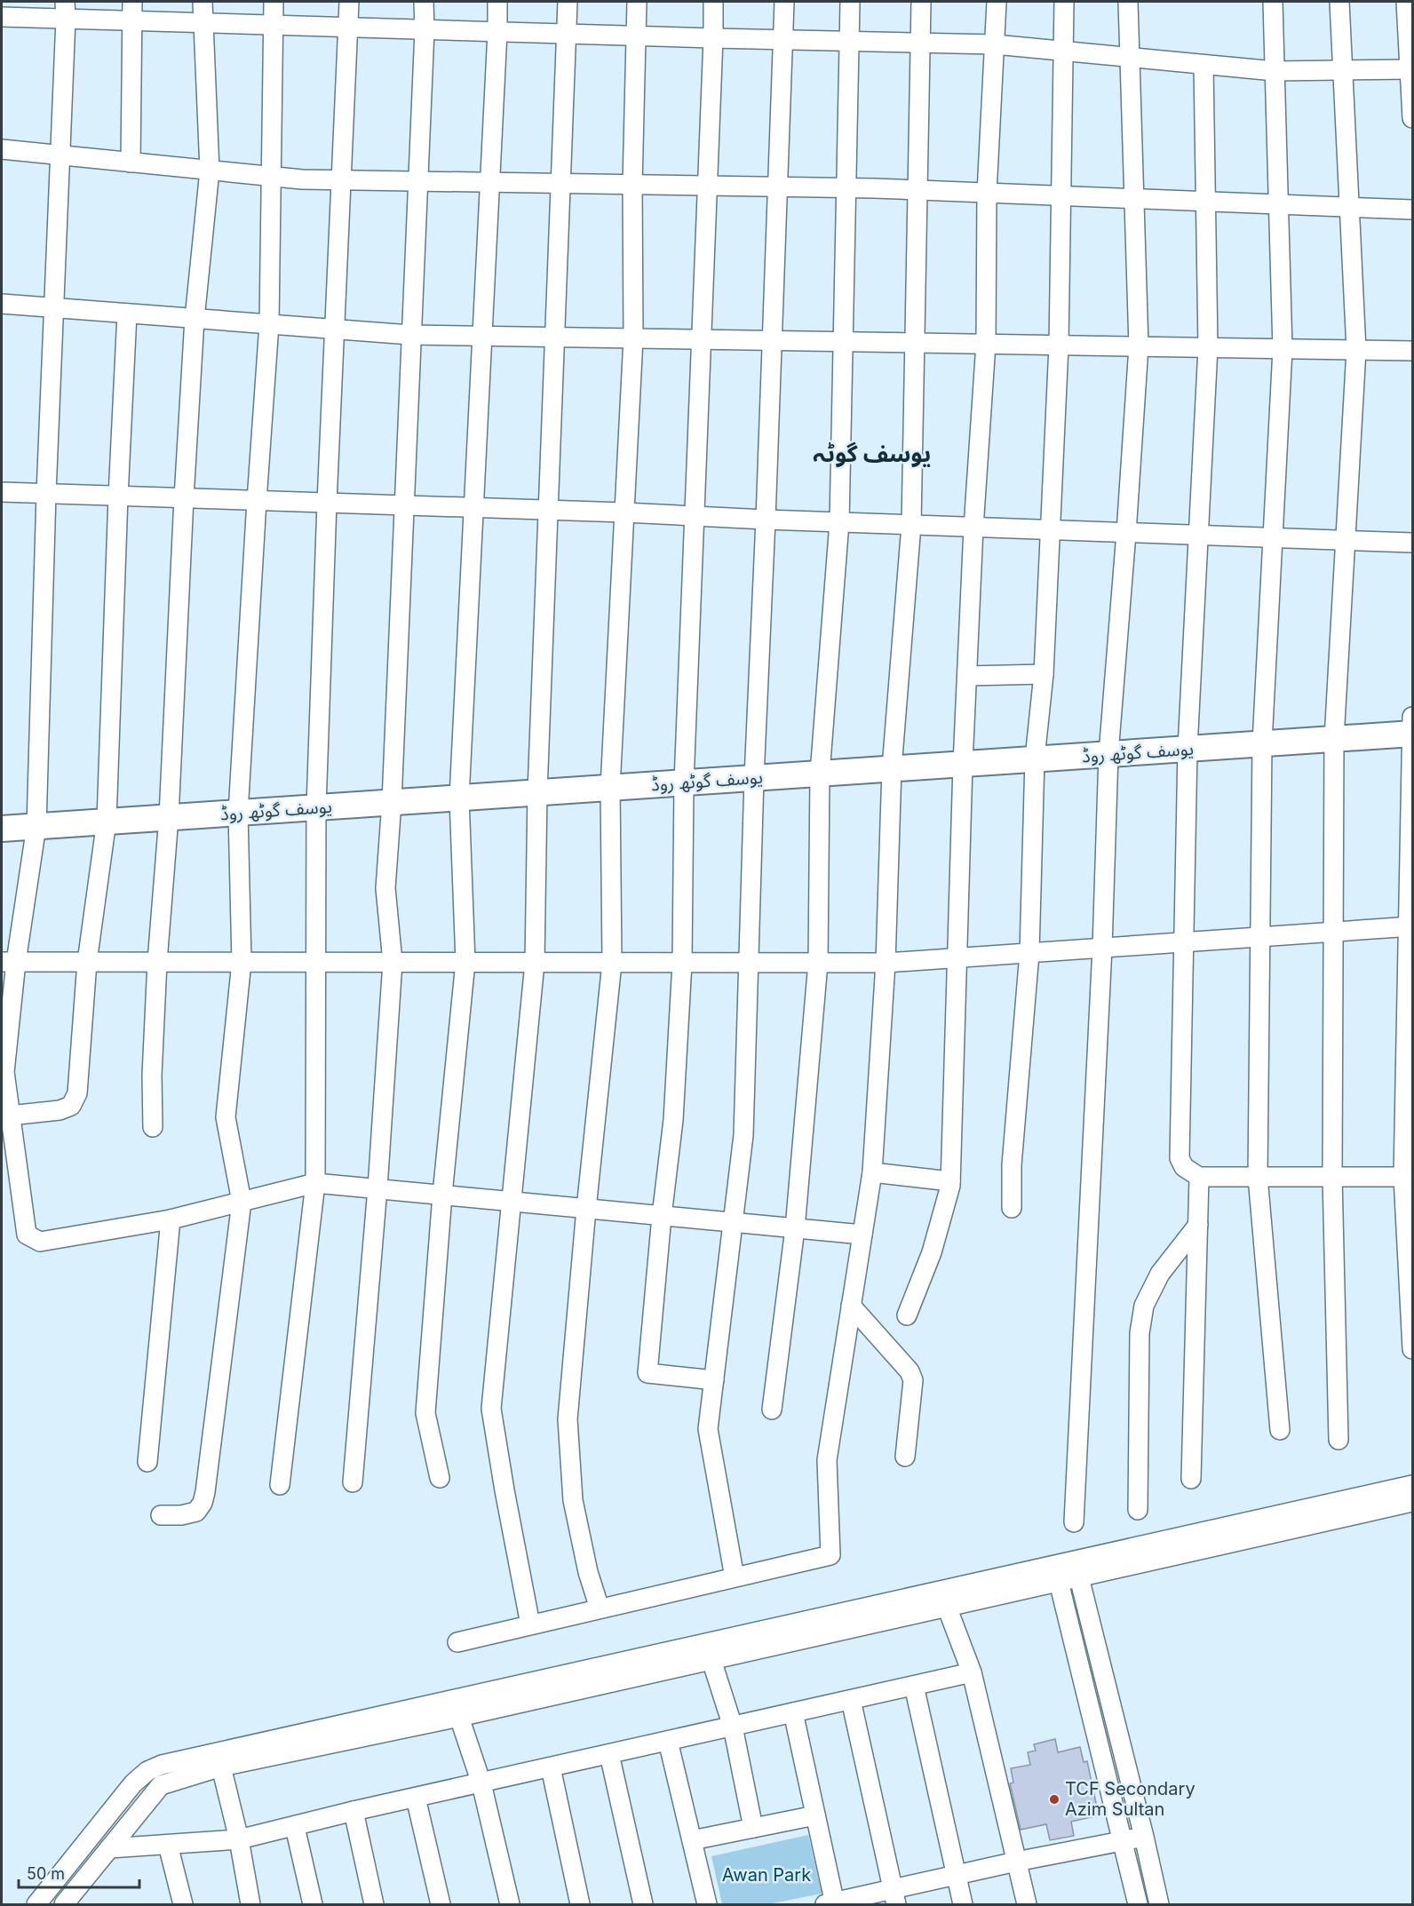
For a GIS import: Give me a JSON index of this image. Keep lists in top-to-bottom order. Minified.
{"streets":{"street":["یوسف گوٹھ روڈ"]},"districts":["یوسف گوٹہ"],"parks":["Awan Park"],"places":["TCF Secondary Azim Sultan"],"scale_bar":"50 m"}
